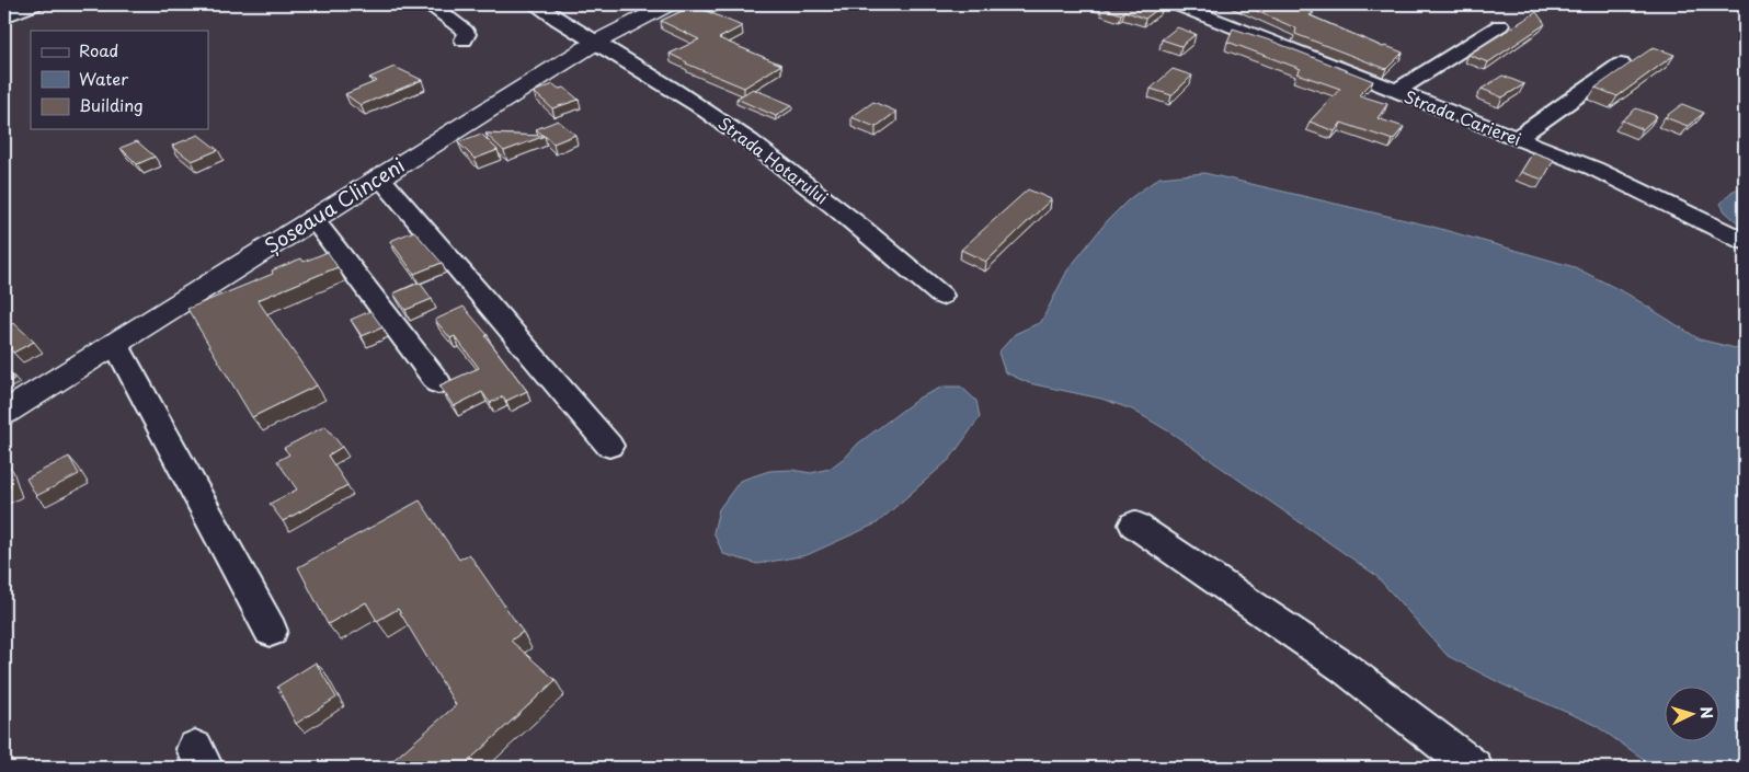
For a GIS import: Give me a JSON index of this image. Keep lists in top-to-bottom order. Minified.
{"streets":{"main road":["Șoseaua Clinceni"],"street":["Strada Carierei","Strada Hotarului"]},"crossings":[["Strada Hotarului","Șoseaua Clinceni"]],"legend":["Road","Water","Building"],"north":"right"}
